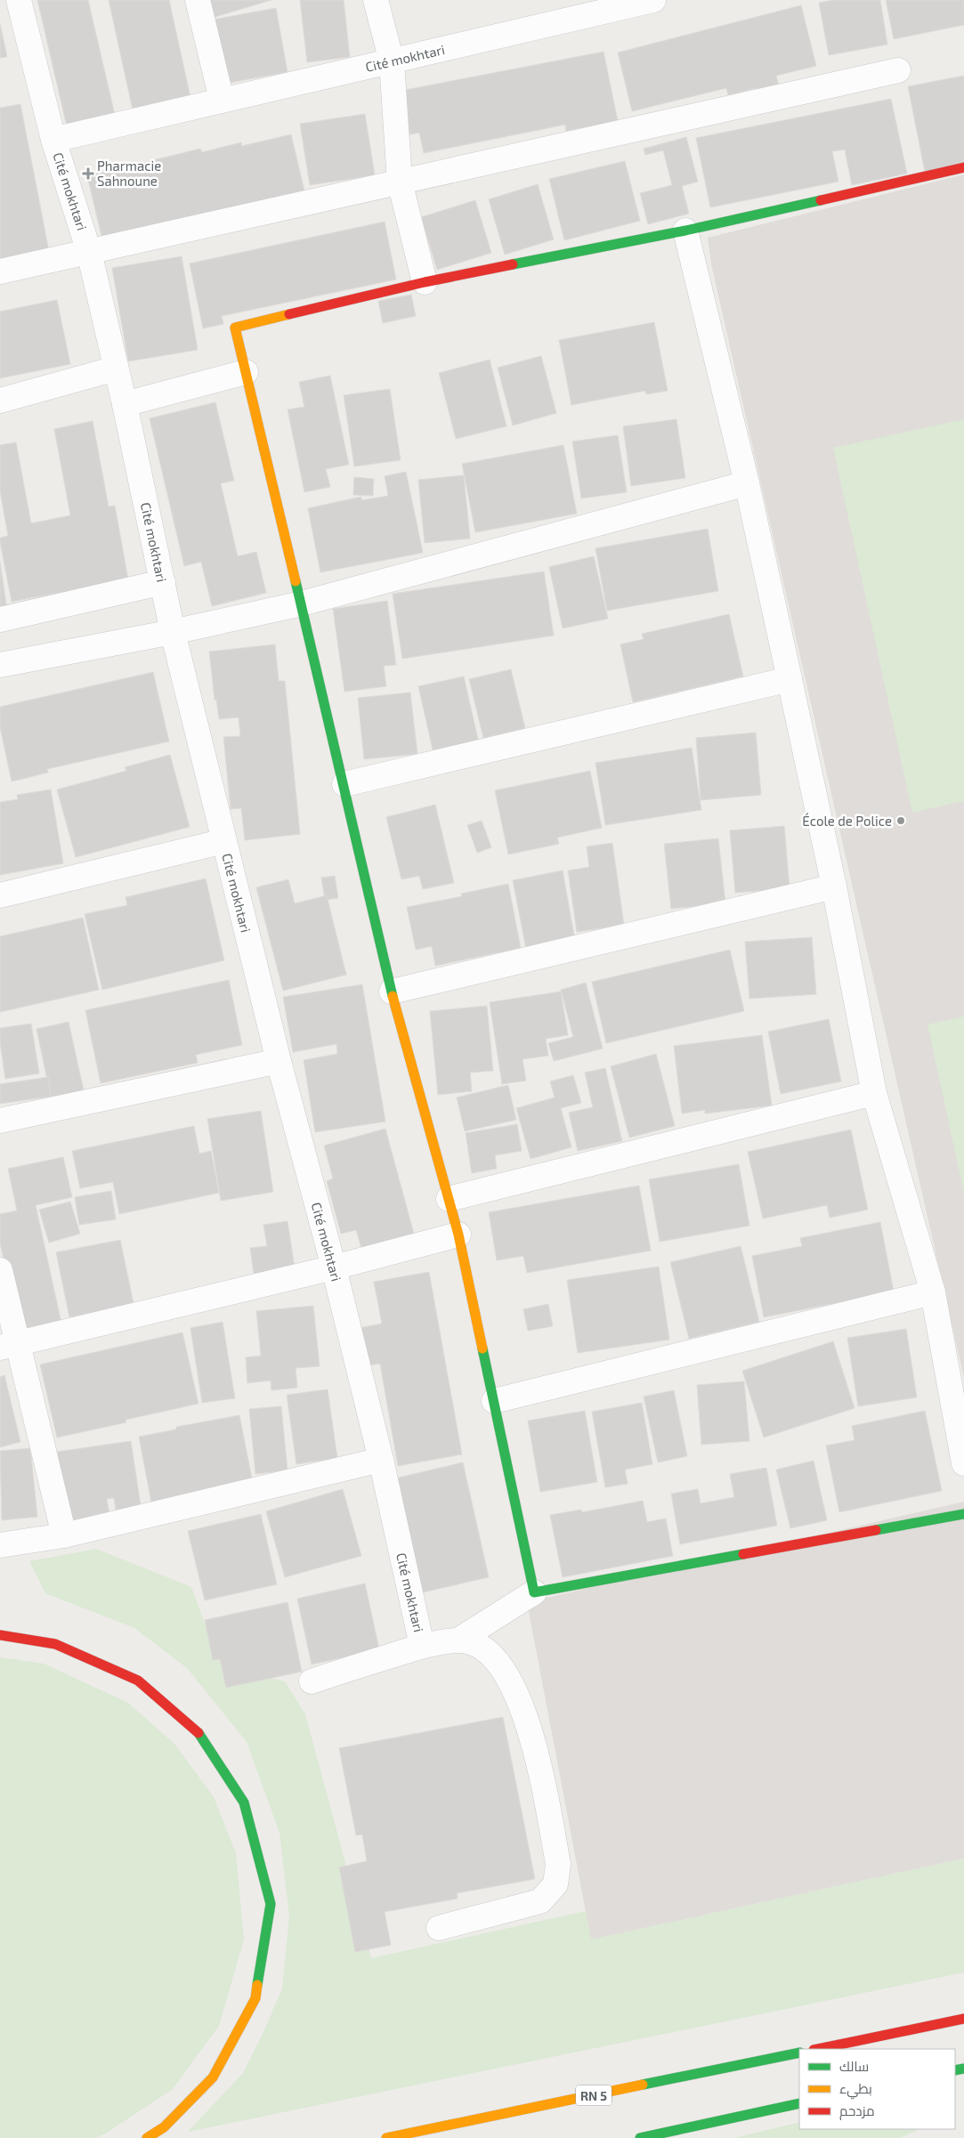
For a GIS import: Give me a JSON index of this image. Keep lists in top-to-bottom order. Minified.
{"streets":{"main road":["RN 5"],"street":["Cité mokhtari"]},"places":{"health":["Pharmacie Sahnoune"],"other":["École de Police"]},"legend":["سالك","بطيء","مزدحم"]}
